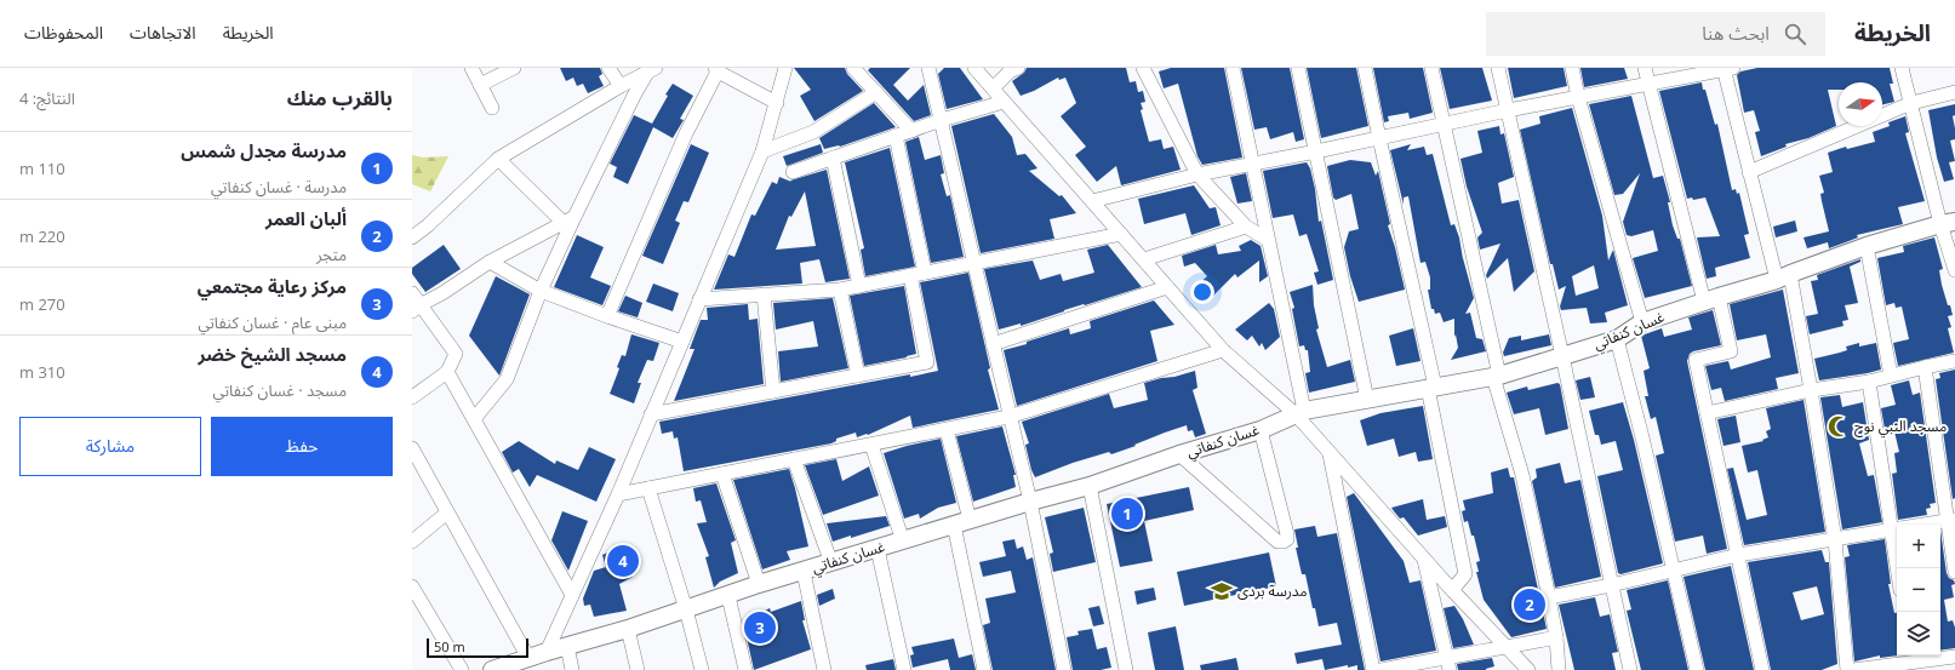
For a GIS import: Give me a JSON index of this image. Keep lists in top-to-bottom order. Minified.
{"streets":{"street":["غسان كنفاتي"]},"places":{"mosque":["مسجد النبي نوح"],"school or university":["مدرسة بردى"]},"scale_bar":"50 m","north":"right","page":{"header":"الخريطة","search":"ابحث هنا","nav":["الخريطة","الاتجاهات","المحفوظات"],"heading":["بالقرب منك","النتائج: 4"],"list":[{"mark":"1","name":"مدرسة مجدل شمس","note":"مدرسة · غسان كنفاتي","value":"110 m"},{"mark":"2","name":"ألبان العمر","note":"متجر","value":"220 m"},{"mark":"3","name":"مركز رعاية مجتمعي","note":"مبنى عام · غسان كنفاتي","value":"270 m"},{"mark":"4","name":"مسجد الشيخ خضر","note":"مسجد · غسان كنفاتي","value":"310 m"}],"buttons":["حفظ","مشاركة"],"pins":["1","4","2","3"],"map_buttons":["+","−"],"scale":"50 m"}}
